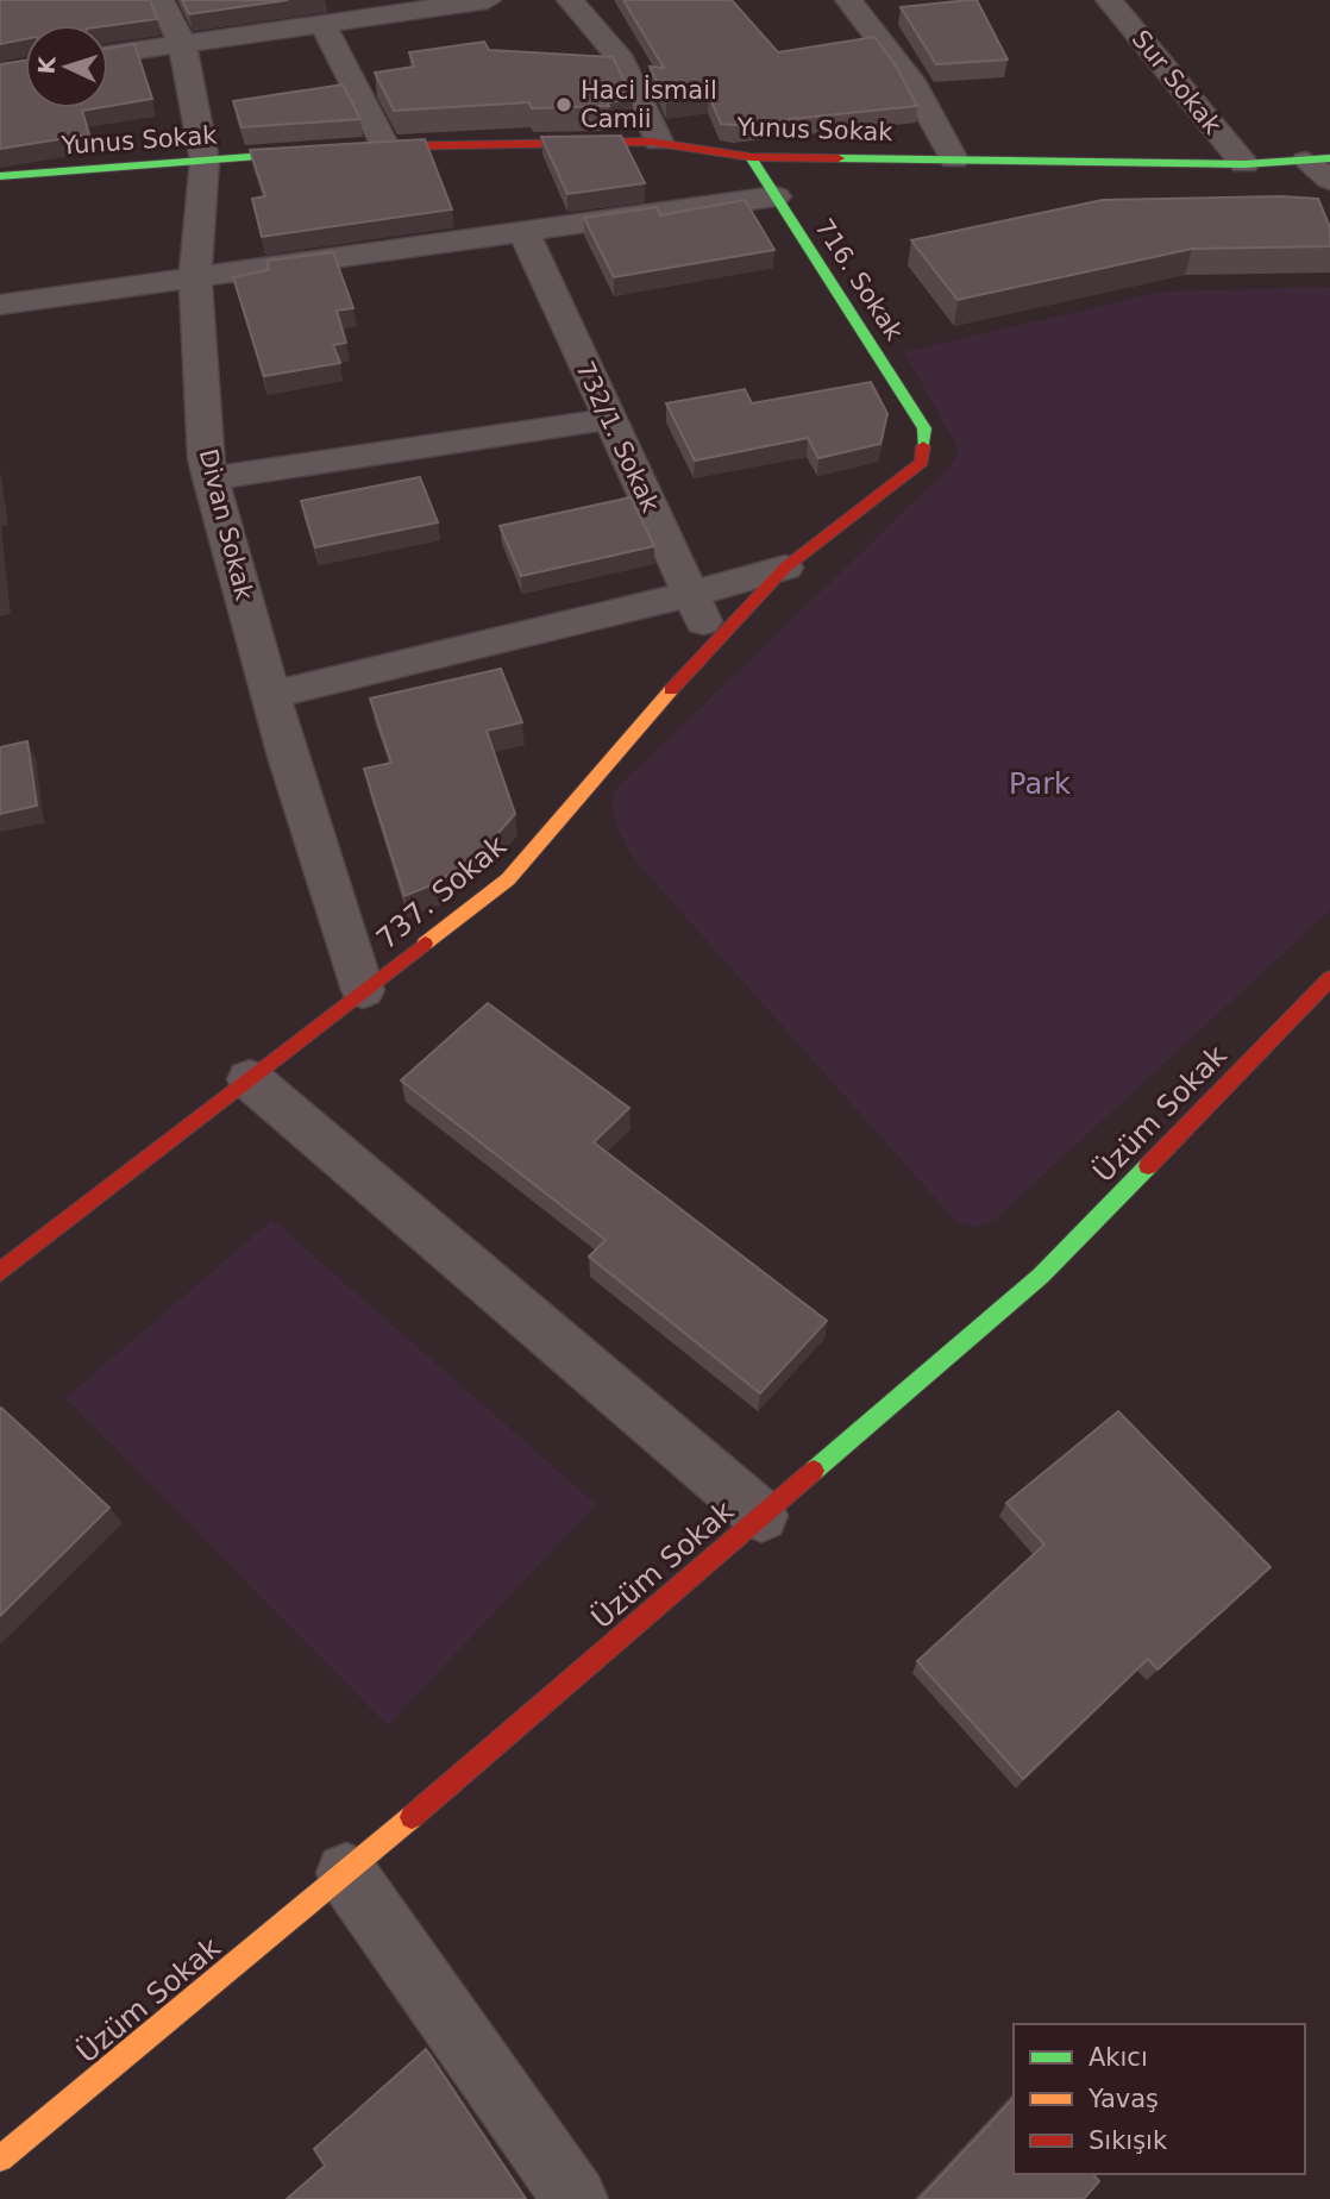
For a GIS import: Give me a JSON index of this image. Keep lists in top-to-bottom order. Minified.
{"streets":{"street":["Sur Sokak","Yunus Sokak","716. Sokak","732/1. Sokak","Divan Sokak","737. Sokak","Üzüm Sokak"]},"crossings":[["Sur Sokak","Yunus Sokak"],["Yunus Sokak","716. Sokak"],["Yunus Sokak","Divan Sokak"],["716. Sokak","737. Sokak"],["732/1. Sokak","737. Sokak"],["Divan Sokak","737. Sokak"]],"parks":["Park"],"places":["Haci İsmail Camii"],"legend":["Akıcı","Yavaş","Sıkışık"],"north":"left"}
